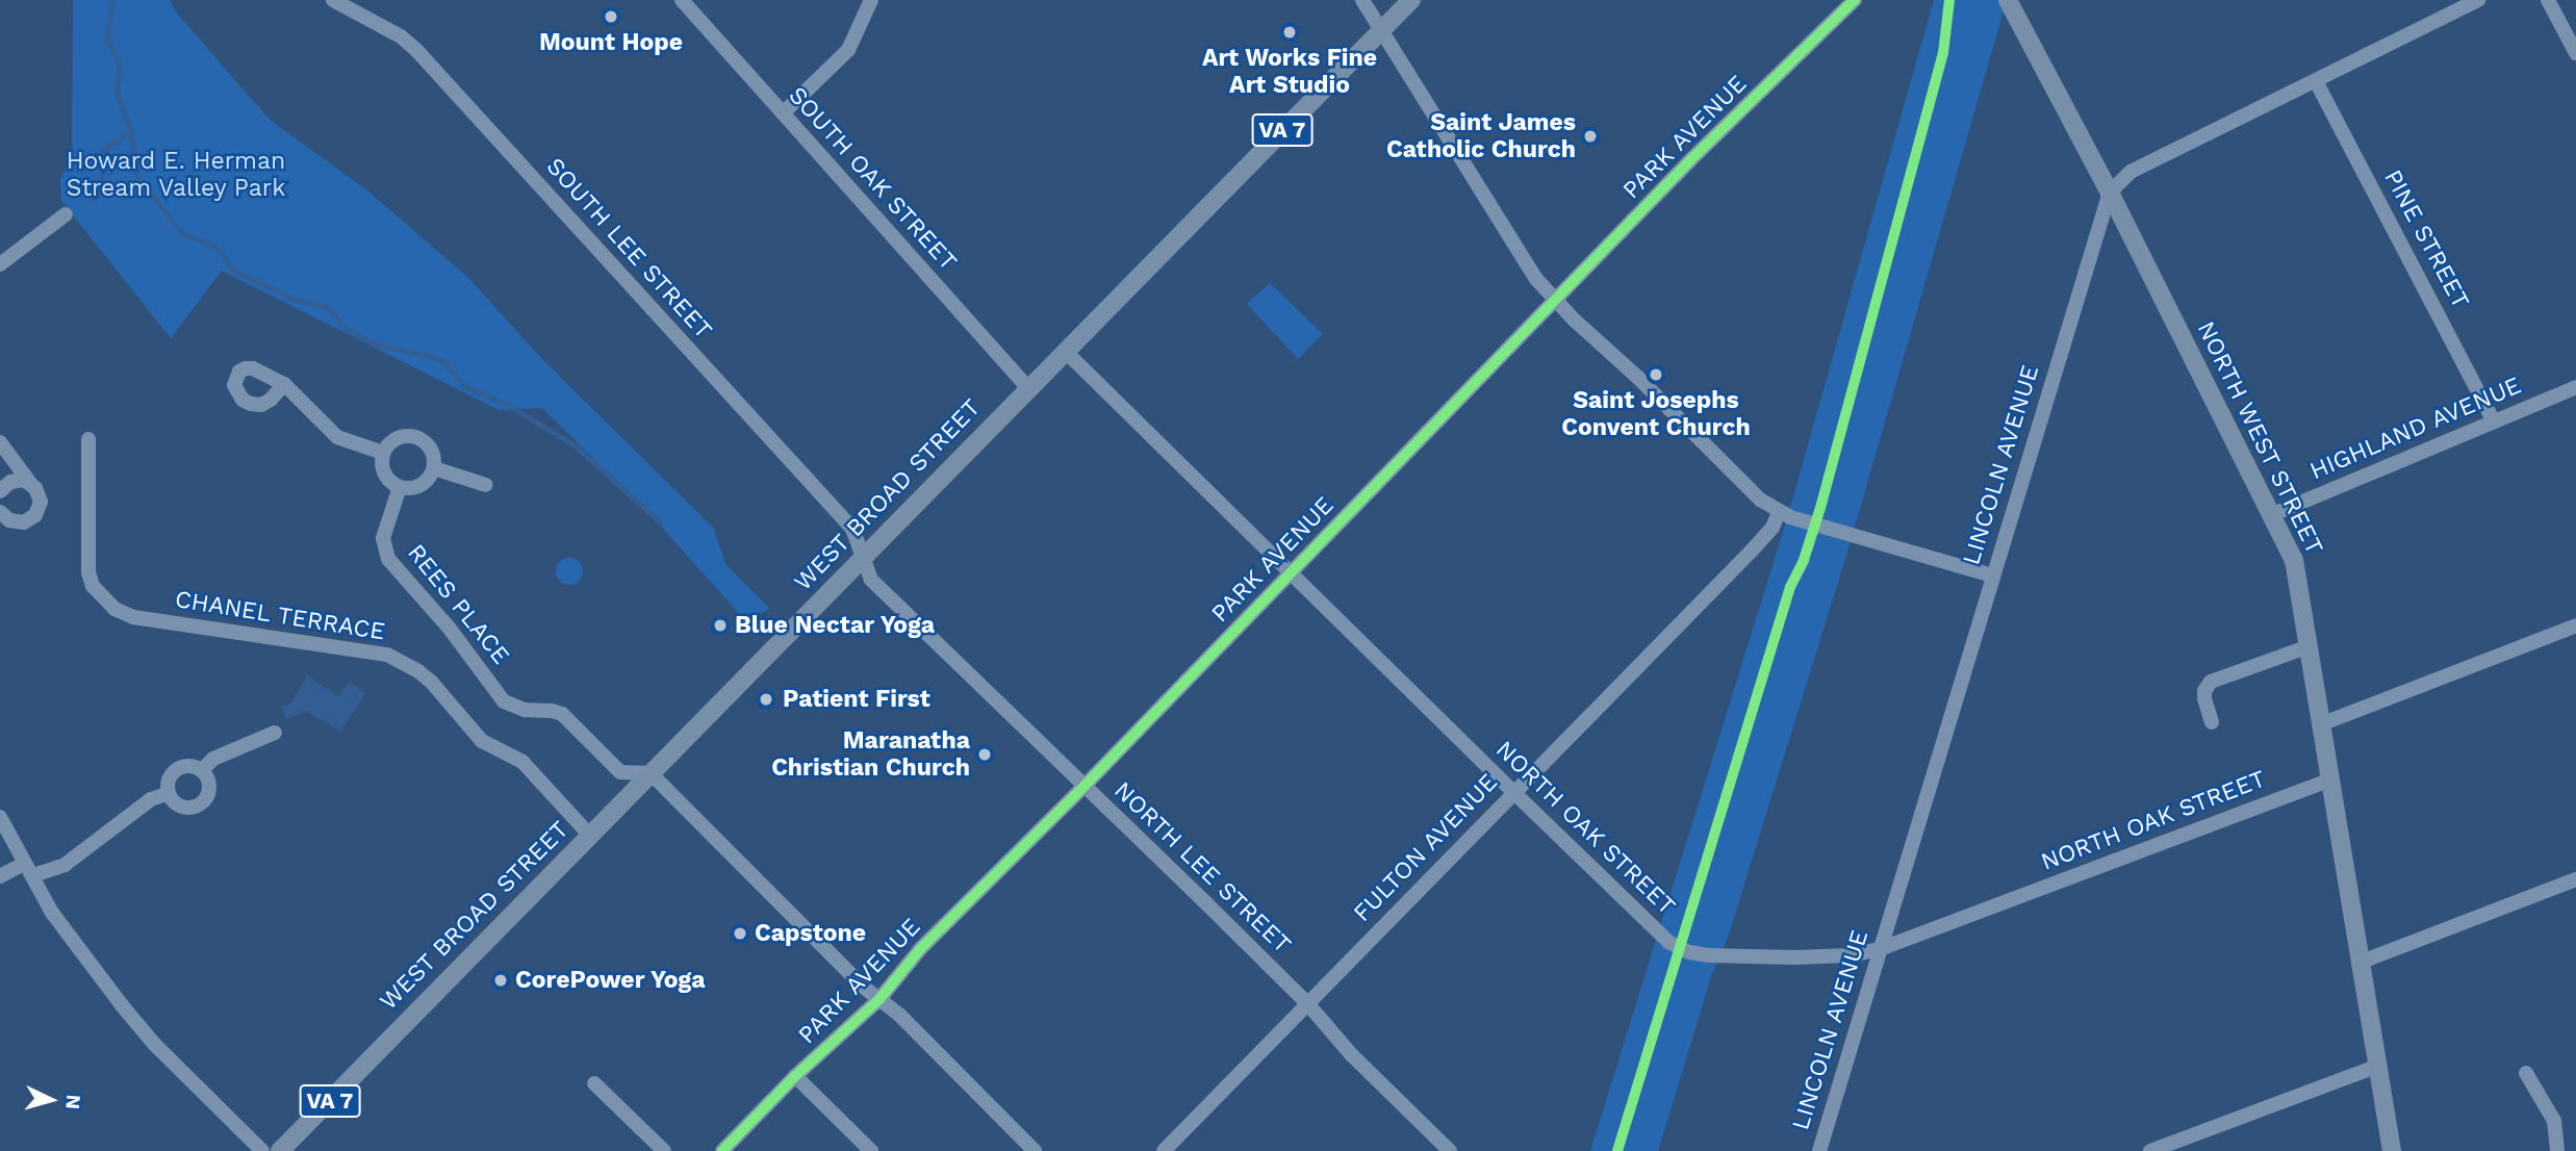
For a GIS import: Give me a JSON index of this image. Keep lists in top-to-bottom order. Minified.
{"streets":{"main road":["VA 7","NORTH WEST STREET","WEST BROAD STREET"],"street":["PARK AVENUE","SOUTH OAK STREET","PINE STREET","SOUTH LEE STREET","HIGHLAND AVENUE","LINCOLN AVENUE","REES PLACE","CHANEL TERRACE","NORTH OAK STREET","FULTON AVENUE","NORTH LEE STREET"]},"crossings":[["PARK AVENUE","NORTH OAK STREET"],["PARK AVENUE","NORTH LEE STREET"],["SOUTH OAK STREET","WEST BROAD STREET"],["PINE STREET","HIGHLAND AVENUE"],["SOUTH LEE STREET","WEST BROAD STREET"],["SOUTH LEE STREET","NORTH LEE STREET"],["HIGHLAND AVENUE","NORTH WEST STREET"],["NORTH WEST STREET","LINCOLN AVENUE"],["NORTH WEST STREET","NORTH OAK STREET"],["LINCOLN AVENUE","NORTH OAK STREET"],["WEST BROAD STREET","REES PLACE"],["WEST BROAD STREET","CHANEL TERRACE"],["WEST BROAD STREET","NORTH OAK STREET"],["WEST BROAD STREET","NORTH LEE STREET"],["NORTH OAK STREET","FULTON AVENUE"],["FULTON AVENUE","NORTH LEE STREET"]],"parks":["Howard E. Herman Stream Valley Park"],"places":["Mount Hope","Art Works Fine Art Studio","Saint James Catholic Church","Saint Josephs Convent Church","Blue Nectar Yoga","Patient First","Maranatha Christian Church","Capstone","CorePower Yoga"],"north":"right"}
